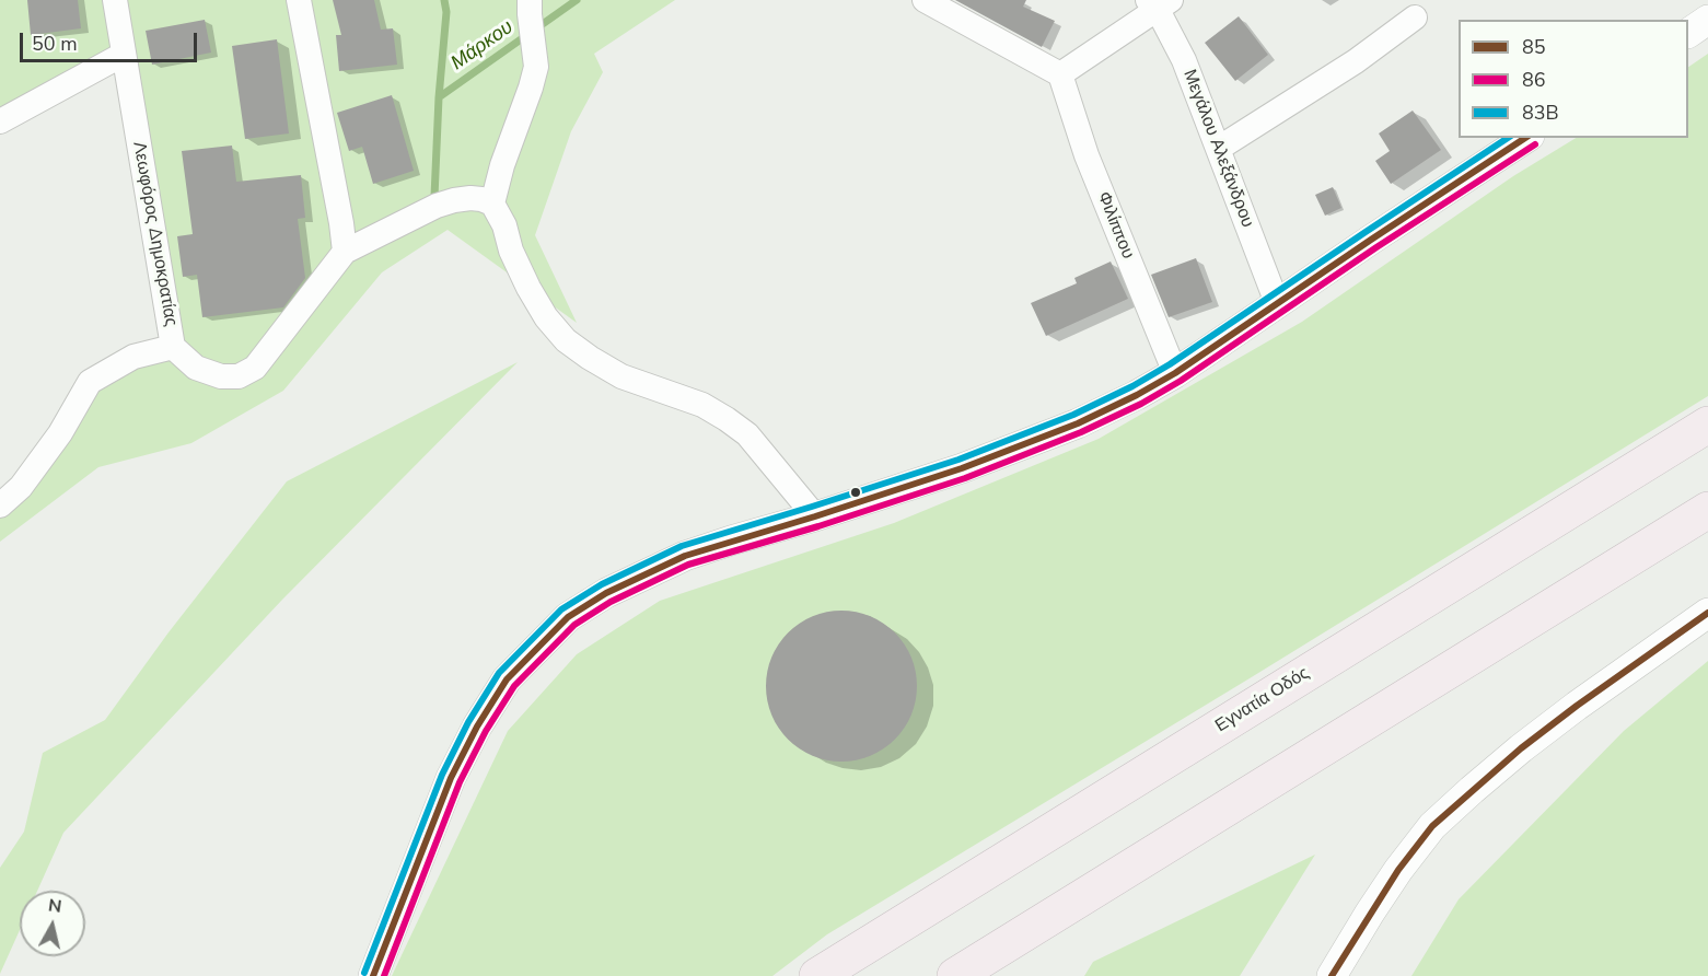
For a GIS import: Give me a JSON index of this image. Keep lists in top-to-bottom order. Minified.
{"streets":{"highway":["Εγνατία Οδός"],"street":["Μεγάλου Αλεξάνδρου","Φιλίππου","Λεωφόρος Δημοκρατίας"]},"water":["Μάρκου"],"lines":["transit line 85","transit line 83B","transit line 86"],"legend":["85","86","83B"],"scale_bar":"50 m","north":"top"}
